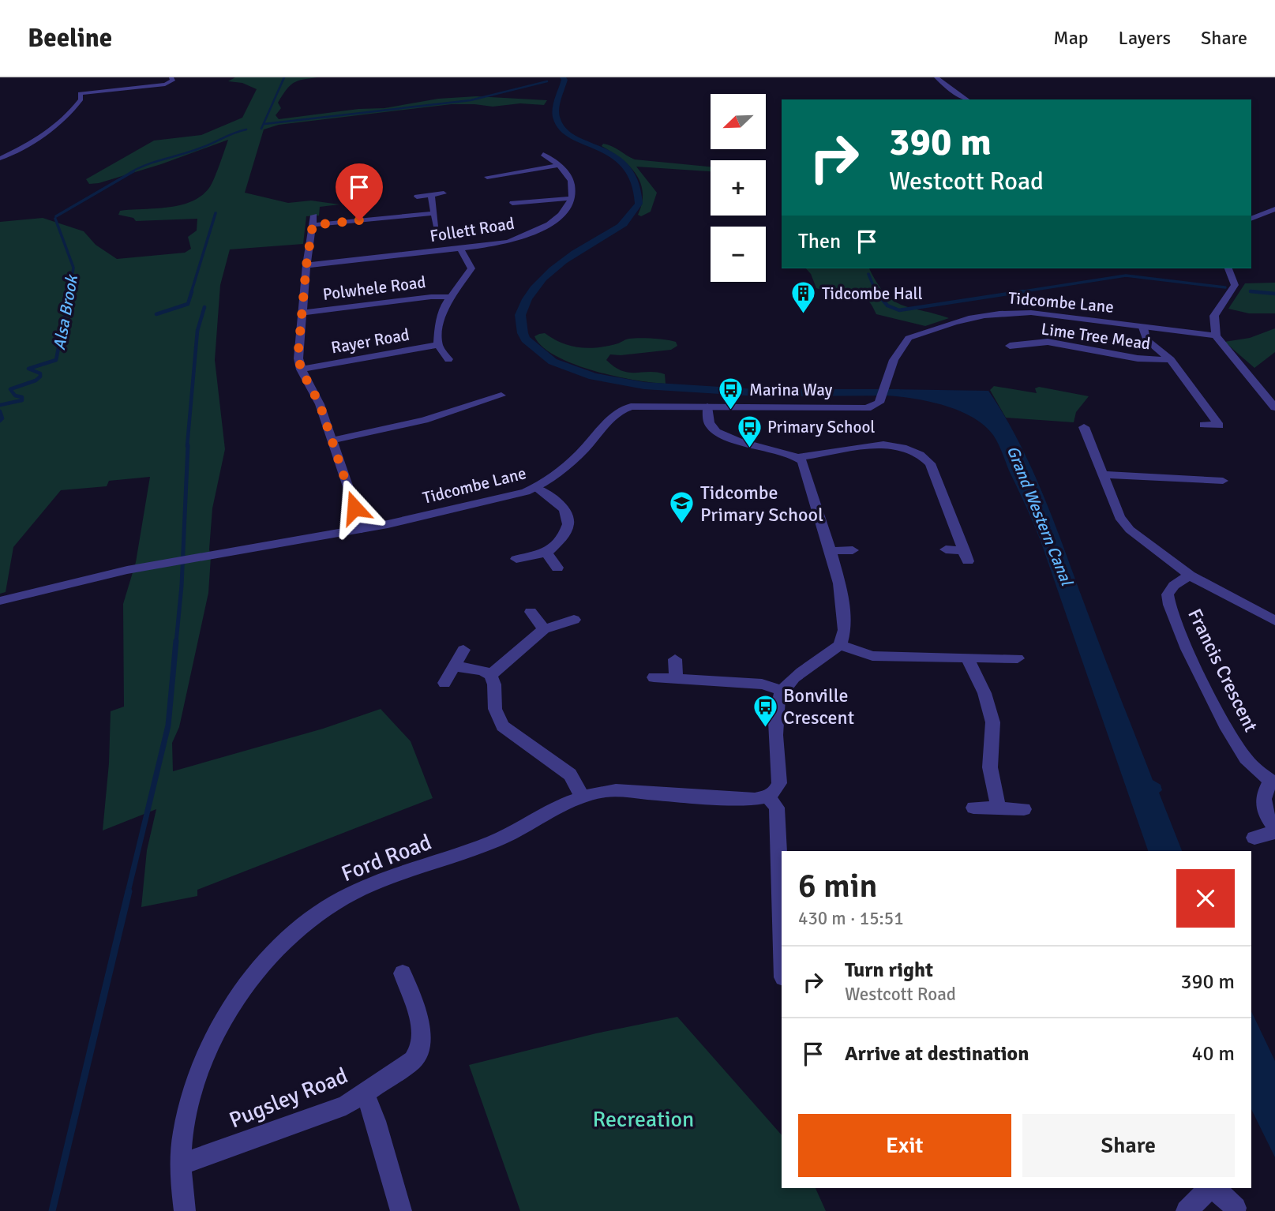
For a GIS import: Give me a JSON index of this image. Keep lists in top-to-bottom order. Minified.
{"streets":{"street":["Follett Road","Polwhele Road","Tidcombe Lane","Lime Tree Mead","Rayer Road","Francis Crescent","Ford Road","Pugsley Road"]},"crossings":[["Tidcombe Lane","Lime Tree Mead"],["Ford Road","Pugsley Road"]],"water":["Alsa Brook","Grand Western Canal"],"parks":["Recreation"],"places":{"building":["Tidcombe Hall"],"bus stop":["Marina Way","Primary School","Bonville Crescent"],"school or university":["Tidcombe Primary School"]},"north":"bottom left","page":{"header":"Beeline","nav":["Map","Layers","Share"],"map_buttons":["+","−"],"turn":["390 m","Westcott Road"],"then":"Then","heading":["6 min","430 m · 15:51"],"list":[{"name":"Turn right","note":"Westcott Road","value":"390 m"},{"name":"Arrive at destination","value":"40 m"}],"buttons":["Exit","Share"]}}
